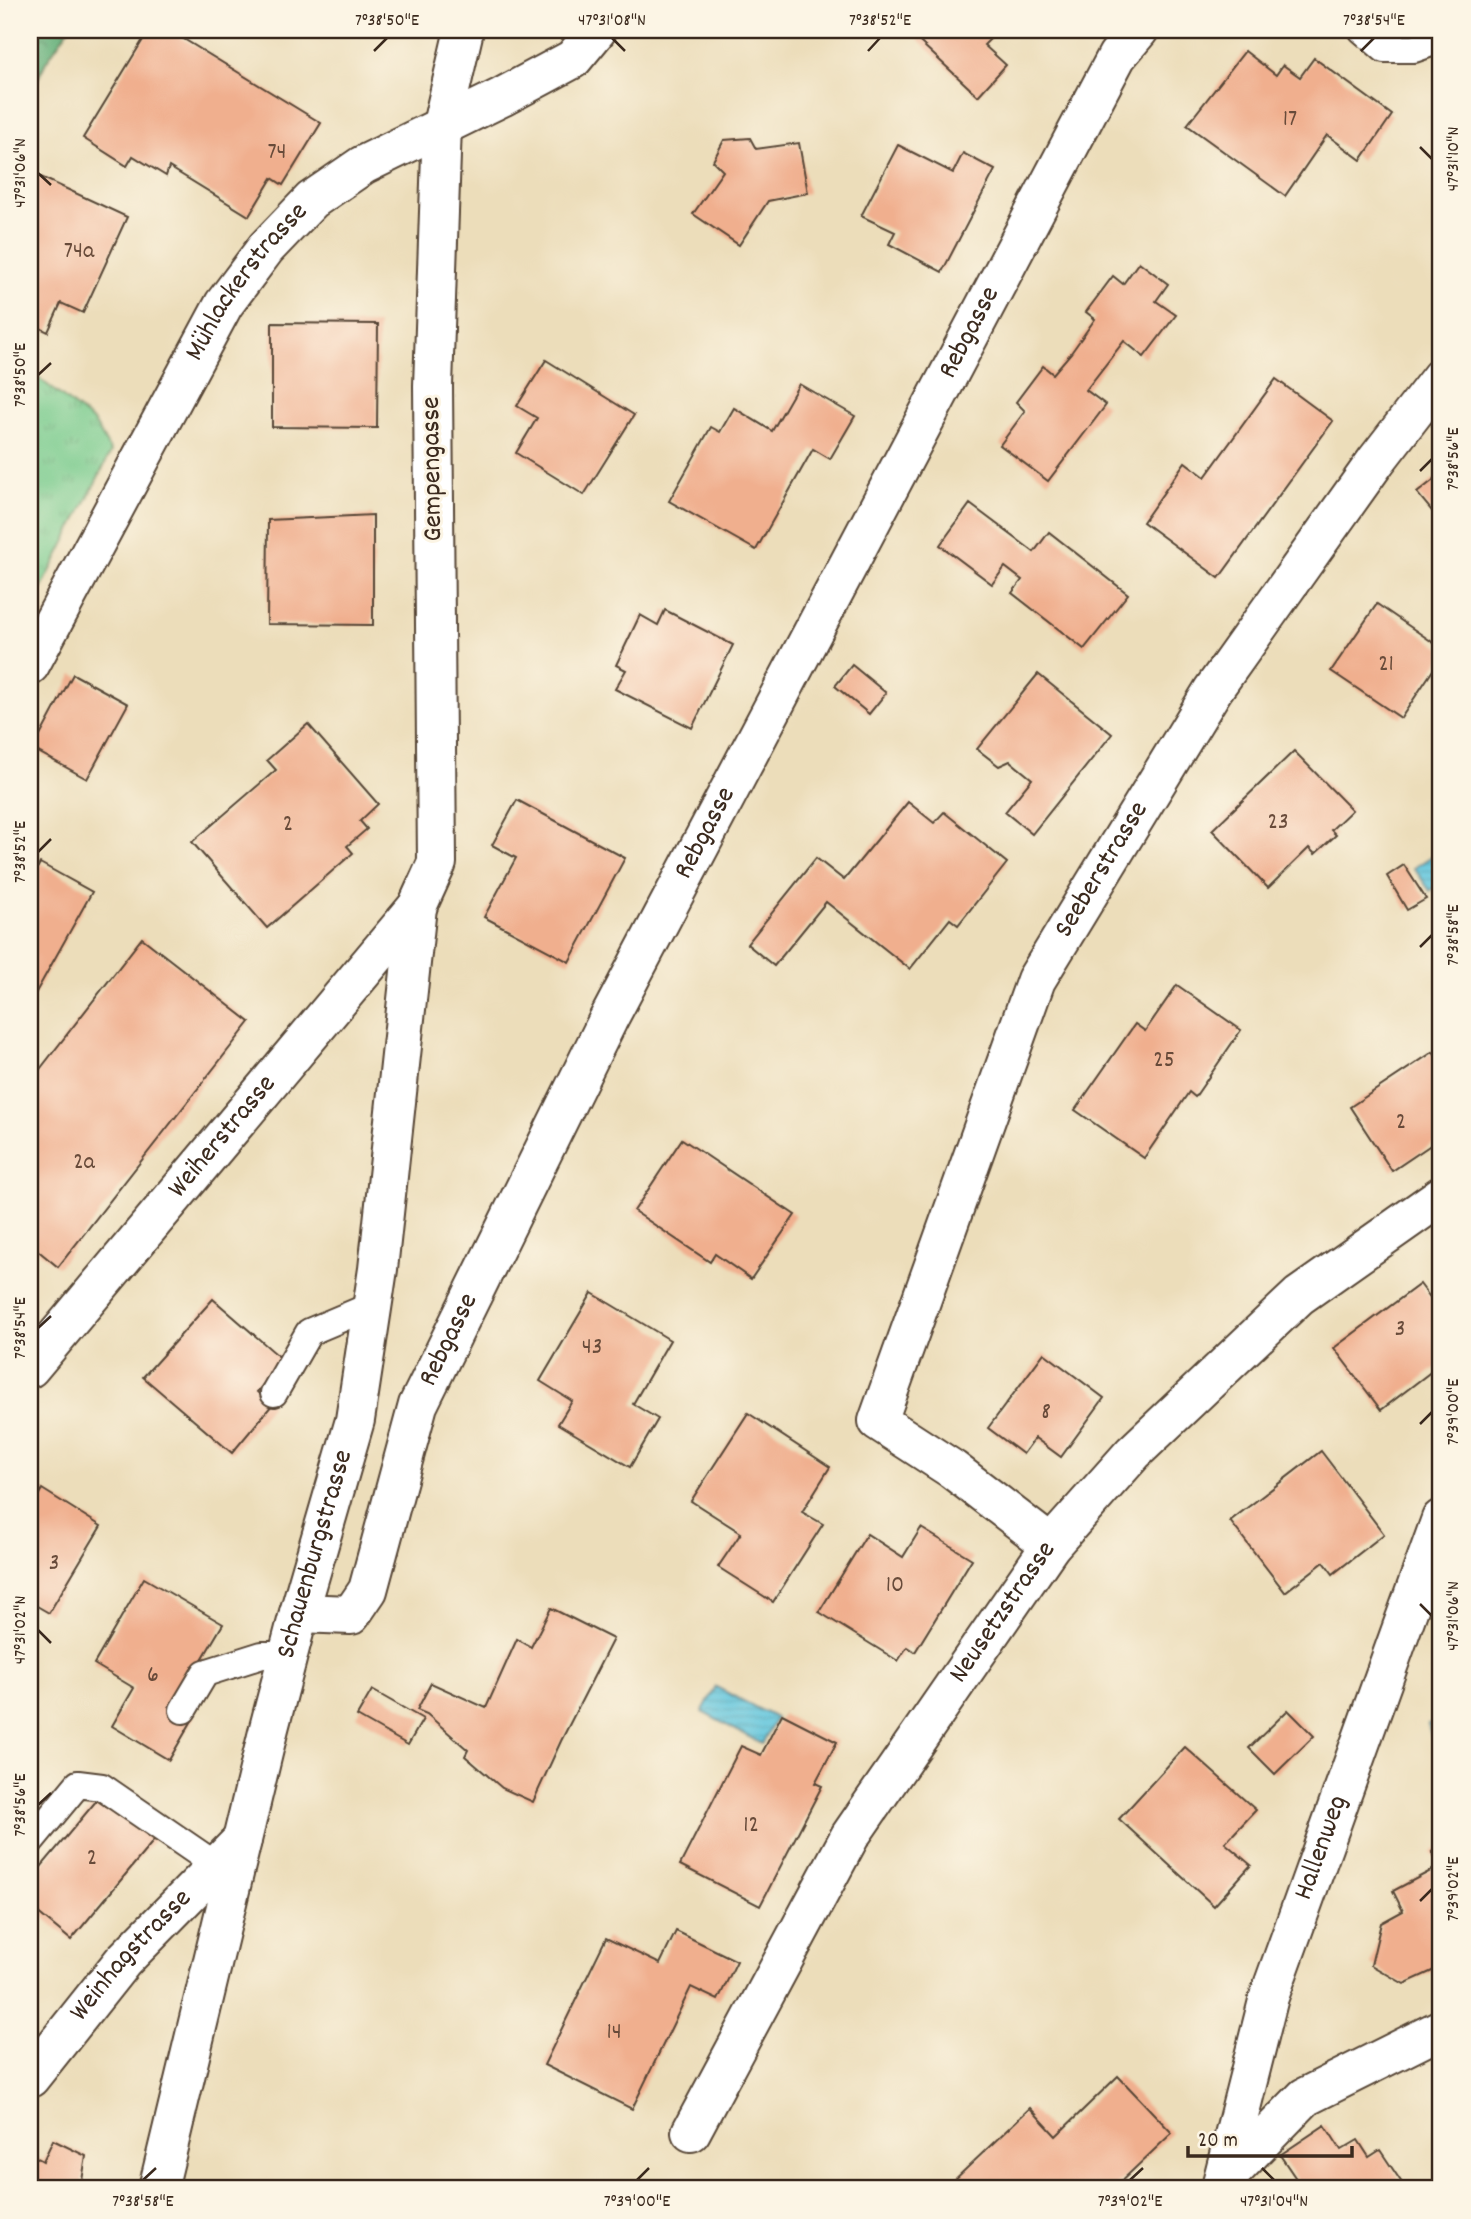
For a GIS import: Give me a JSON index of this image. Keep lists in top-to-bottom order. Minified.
{"streets":{"street":["Mühlackerstrasse","Rebgasse","Gempengasse","Seeberstrasse","Weiherstrasse","Schauenburgstrasse","Neusetzstrasse","Hallenweg","Weinhagstrasse"]},"crossings":[["Mühlackerstrasse","Gempengasse"],["Rebgasse","Schauenburgstrasse"],["Gempengasse","Weiherstrasse"],["Gempengasse","Schauenburgstrasse"],["Seeberstrasse","Neusetzstrasse"],["Weiherstrasse","Schauenburgstrasse"],["Schauenburgstrasse","Weinhagstrasse"]],"house_numbers":["17","74","74a","21","23","2","25","2","2a","3","43","8","3","10","6","12","2","14"],"scale_bar":"20 m","coordinates":["7°38'50\"E","47°31'08\"N","7°38'52\"E","7°38'54\"E","47°31'10\"N","47°31'06\"N","7°38'56\"E","7°38'58\"E","7°39'00\"E","47°31'02\"N","7°39'02\"E","47°31'04\"N"]}
